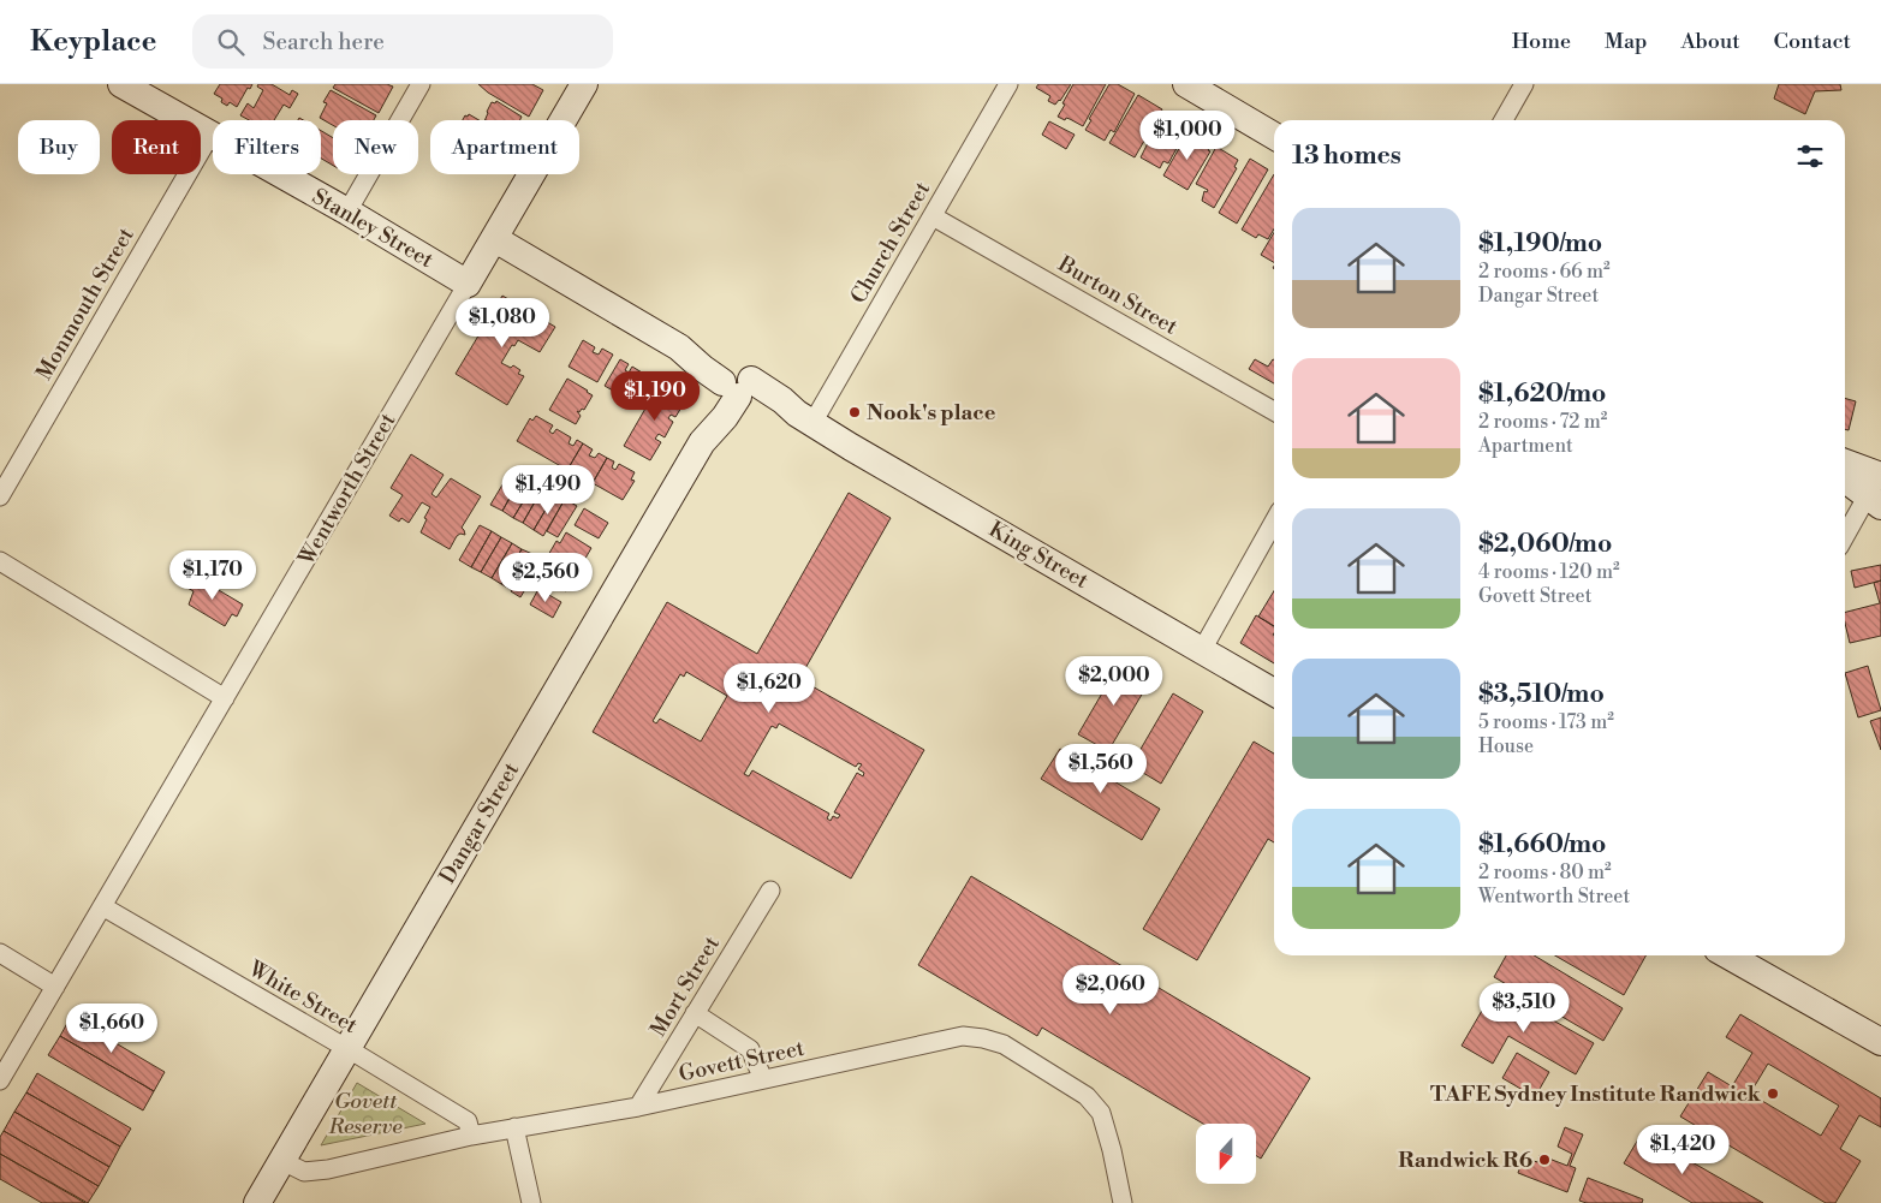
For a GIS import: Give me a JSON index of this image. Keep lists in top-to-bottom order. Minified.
{"streets":{"street":["Stanley Street","Church Street","Burton Street","Monmouth Street","Wentworth Street","King Street","Dangar Street","Mort Street","White Street","Govett Street"]},"crossings":[["Stanley Street","Monmouth Street"],["Stanley Street","Wentworth Street"],["Church Street","Burton Street"],["Church Street","King Street"],["Wentworth Street","King Street"],["Wentworth Street","White Street"],["King Street","Dangar Street"],["Dangar Street","White Street"],["Dangar Street","Govett Street"],["Mort Street","Govett Street"],["White Street","Govett Street"]],"parks":["Govett Reserve"],"places":["Nook's place","TAFE Sydney Institute Randwick","Randwick R6"],"north":"bottom","page":{"header":"Keyplace","search":"Search here","nav":["Home","Map","About","Contact"],"price":["$1,000","$1,080","$1,190","$1,490","$1,170","$2,560","$2,000","$1,620","$1,560","$2,060","$3,510","$1,660","$1,420"],"chip":["Buy","Rent","Filters","New","Apartment"],"heading":"13 homes","list":[{"name":"$1,190/mo","note":"2 rooms · 66 m² · Dangar Street"},{"name":"$1,620/mo","note":"2 rooms · 72 m² · Apartment"},{"name":"$2,060/mo","note":"4 rooms · 120 m² · Govett Street"},{"name":"$3,510/mo","note":"5 rooms · 173 m² · House"},{"name":"$1,660/mo","note":"2 rooms · 80 m² · Wentworth Street"}]}}
